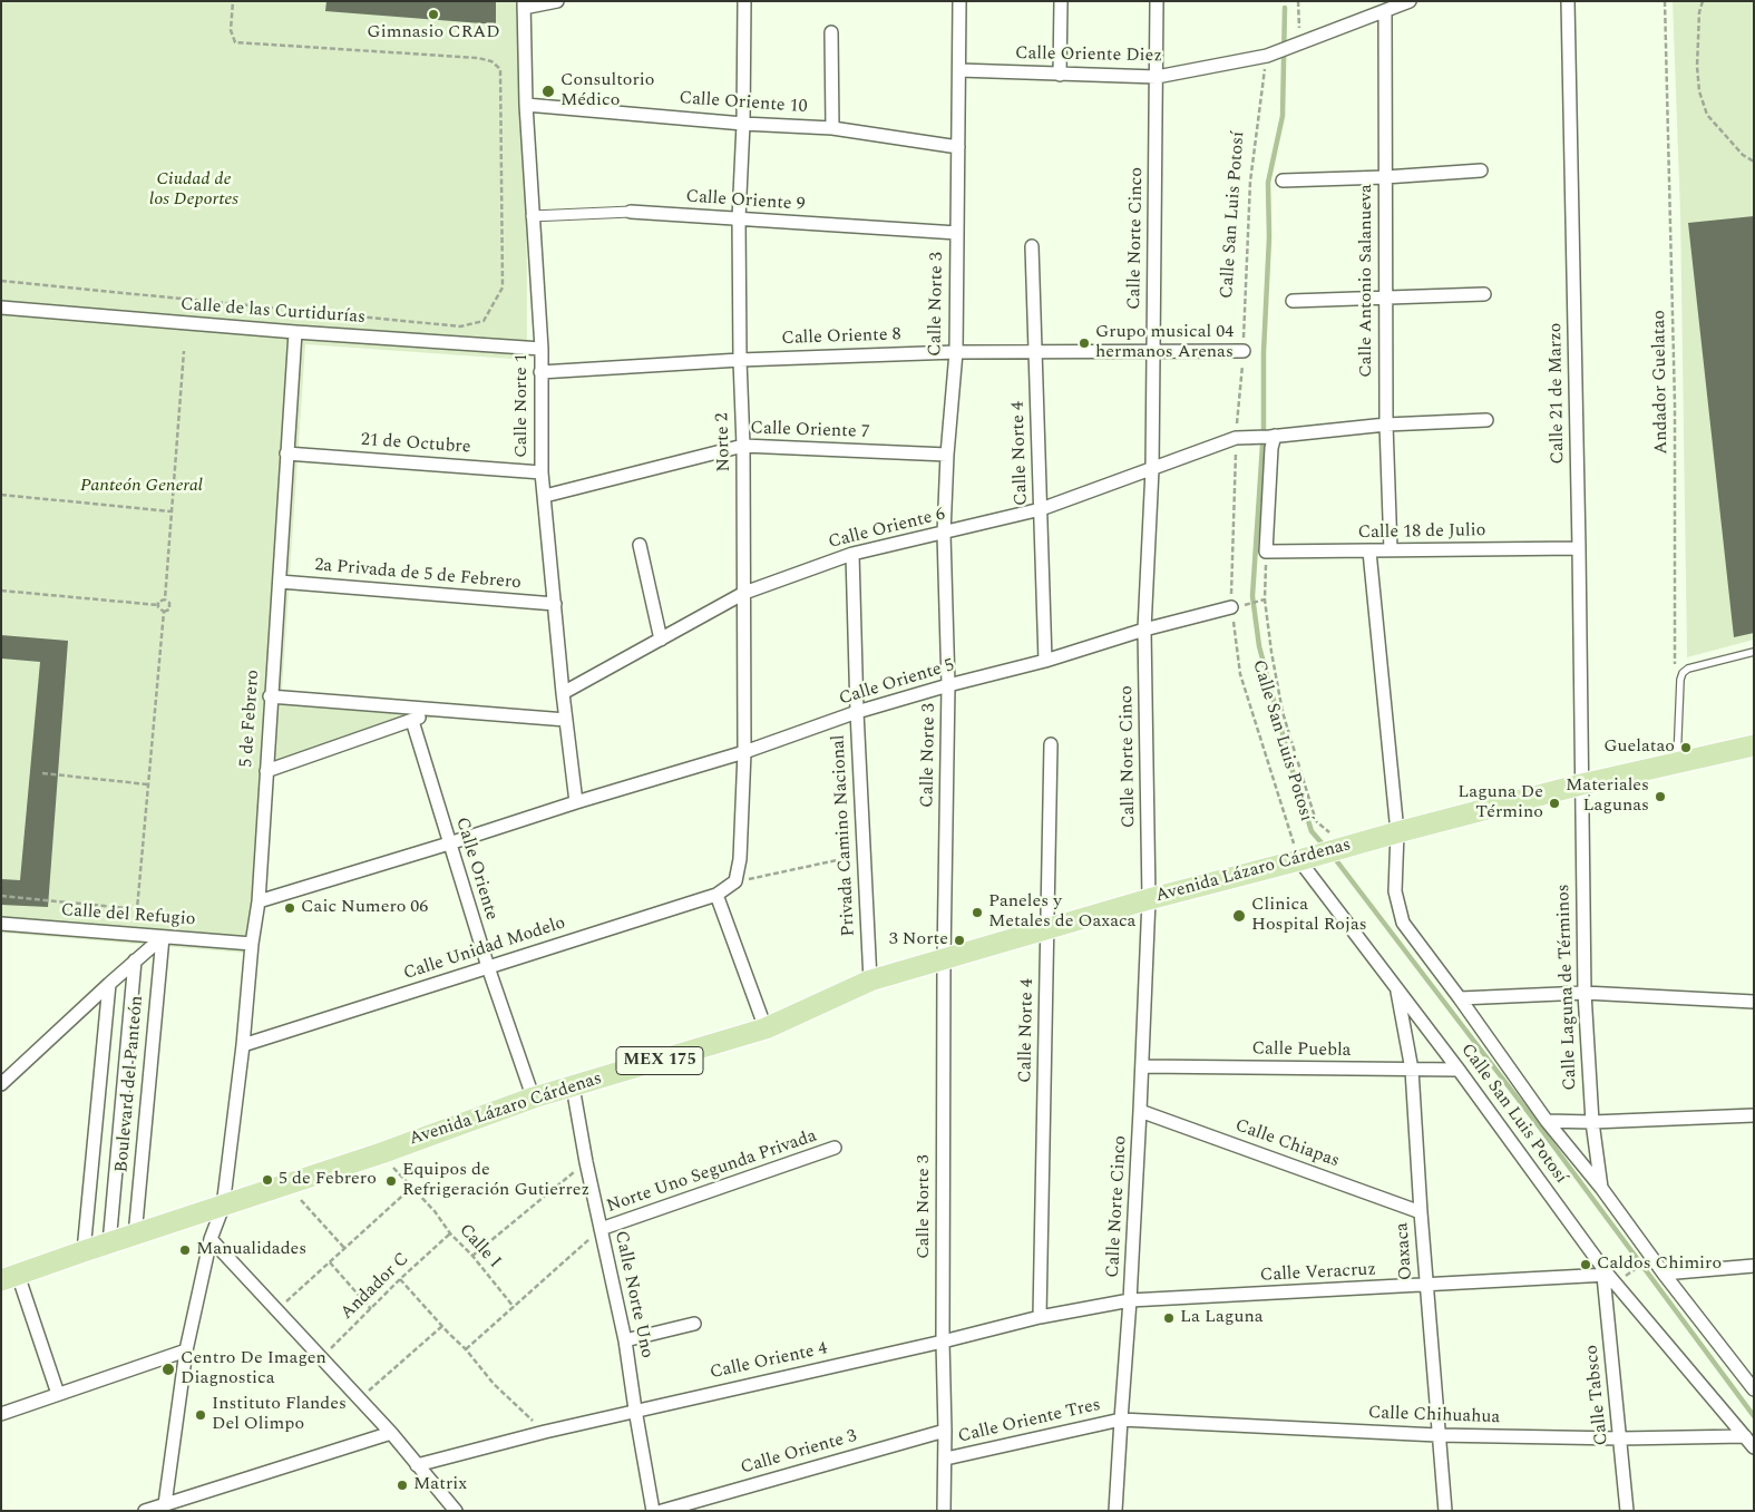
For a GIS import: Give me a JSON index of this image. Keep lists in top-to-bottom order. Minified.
{"streets":{"main road":["Avenida Lázaro Cárdenas","MEX 175"],"street":["Calle Oriente Diez","Calle Oriente 10","Calle Oriente 9","Calle San Luis Potosí","Calle Norte Cinco","Calle Antonio Salanueva","Calle Norte 3","Calle de las Curtidurías","Calle Oriente 8","Calle 21 de Marzo","Calle Norte 1","Calle Oriente 7","Norte 2","21 de Octubre","Calle Norte 4","Calle Oriente 6","Calle 18 de Julio","2a Privada de 5 de Febrero","Calle Oriente 5","5 de Febrero","Privada Camino Nacional","Calle Oriente","Calle del Refugio","Calle Unidad Modelo","Calle Laguna de Términos","Calle Puebla","Boulevard del Panteón","Calle Chiapas","Norte Uno Segunda Privada","Oaxaca","Calle Veracruz","Calle Norte Uno","Calle Oriente 4","Calle Tabsco","Calle Chihuahua","Calle Oriente Tres","Calle Oriente 3"],"path":["Andador Guelatao","Calle I","Andador C"]},"crossings":[["Calle Oriente Diez","Calle San Luis Potosí"],["Calle Oriente Diez","Calle Norte Cinco"],["Calle Oriente Diez","Calle Antonio Salanueva"],["Calle Oriente Diez","Calle Norte 3"],["Calle Oriente 10","Calle Norte 3"],["Calle Oriente 10","Calle Norte 1"],["Calle Oriente 10","Norte 2"],["Calle Oriente 9","Calle Norte 3"],["Calle Oriente 9","Calle Norte 1"],["Calle Oriente 9","Norte 2"],["Calle San Luis Potosí","Calle Oriente 8"],["Calle San Luis Potosí","Calle Oriente 6"],["Calle San Luis Potosí","Calle 18 de Julio"],["Calle San Luis Potosí","Calle Oriente 5"],["Calle San Luis Potosí","Avenida Lázaro Cárdenas"],["Calle San Luis Potosí","Calle Laguna de Términos"],["Calle San Luis Potosí","Calle Puebla"],["Calle San Luis Potosí","Oaxaca"],["Calle San Luis Potosí","Calle Veracruz"],["Calle San Luis Potosí","Calle Tabsco"],["Calle San Luis Potosí","Calle Chihuahua"],["Calle Norte Cinco","Calle Oriente 8"],["Calle Norte Cinco","Calle Oriente 6"],["Calle Norte Cinco","Calle Oriente 5"],["Calle Norte Cinco","Avenida Lázaro Cárdenas"],["Calle Norte Cinco","Calle Puebla"],["Calle Norte Cinco","Calle Chiapas"],["Calle Norte Cinco","Calle Veracruz"],["Calle Norte Cinco","Calle Oriente 4"],["Calle Norte Cinco","Calle Chihuahua"],["Calle Norte Cinco","Calle Oriente Tres"],["Calle Antonio Salanueva","Calle 18 de Julio"],["Calle Norte 3","Calle Oriente 8"],["Calle Norte 3","Calle Oriente 7"],["Calle Norte 3","Calle Oriente 6"],["Calle Norte 3","Calle Oriente 5"],["Calle Norte 3","Avenida Lázaro Cárdenas"],["Calle Norte 3","Calle Oriente 4"],["Calle Norte 3","Calle Oriente Tres"],["Calle Norte 3","Calle Oriente 3"],["Calle de las Curtidurías","Calle Norte 1"],["Calle de las Curtidurías","5 de Febrero"],["Calle Oriente 8","Calle Norte 1"],["Calle Oriente 8","Norte 2"],["Calle Oriente 8","Calle Norte 4"],["Calle 21 de Marzo","Calle 18 de Julio"],["Calle 21 de Marzo","Avenida Lázaro Cárdenas"],["Calle 21 de Marzo","Calle Laguna de Términos"],["Calle Norte 1","Calle Oriente 7"],["Calle Norte 1","21 de Octubre"],["Calle Norte 1","Calle Oriente 6"],["Calle Norte 1","2a Privada de 5 de Febrero"],["Calle Norte 1","Calle Oriente 5"],["Calle Oriente 7","Norte 2"],["Norte 2","Calle Oriente 6"],["Norte 2","Calle Oriente 5"],["Norte 2","Calle Unidad Modelo"],["21 de Octubre","5 de Febrero"],["Calle Norte 4","Calle Oriente 6"],["Calle Norte 4","Calle Oriente 5"],["Calle Norte 4","Avenida Lázaro Cárdenas"],["Calle Norte 4","Calle Oriente 4"],["Calle Oriente 6","Privada Camino Nacional"],["2a Privada de 5 de Febrero","5 de Febrero"],["Calle Oriente 5","5 de Febrero"],["Calle Oriente 5","Privada Camino Nacional"],["Calle Oriente 5","Calle Oriente"],["5 de Febrero","Avenida Lázaro Cárdenas"],["5 de Febrero","Calle del Refugio"],["5 de Febrero","Calle Unidad Modelo"],["Privada Camino Nacional","Avenida Lázaro Cárdenas"],["Calle Oriente","Calle Unidad Modelo"],["Avenida Lázaro Cárdenas","Calle Laguna de Términos"],["Avenida Lázaro Cárdenas","Boulevard del Panteón"],["Avenida Lázaro Cárdenas","Calle I"],["Avenida Lázaro Cárdenas","Calle Norte Uno"],["Calle del Refugio","Boulevard del Panteón"],["Calle Puebla","Oaxaca"],["Calle Chiapas","Oaxaca"],["Norte Uno Segunda Privada","Calle Norte Uno"],["Calle I","Andador C"],["Oaxaca","Calle Veracruz"],["Oaxaca","Calle Chihuahua"],["Calle Veracruz","Calle Oriente 4"],["Calle Veracruz","Calle Tabsco"],["Calle Norte Uno","Calle Oriente 4"],["Calle Tabsco","Calle Chihuahua"],["Calle Chihuahua","Calle Oriente Tres"]],"parks":["Ciudad de los Deportes","Panteón General"],"places":["Gimnasio CRAD","Consultorio Médico","Grupo musical 04 hermanos Arenas","Guelatao","Materiales Lagunas","Laguna De Término","Caic Numero 06","Paneles y Metales de Oaxaca","Clinica Hospital Rojas","3 Norte","5 de Febrero","Equipos de Refrigeración Gutierrez","Manualidades","Caldos Chimiro","La Laguna","Centro De Imagen Diagnostica","Instituto Flandes Del Olimpo","Matrix"]}
